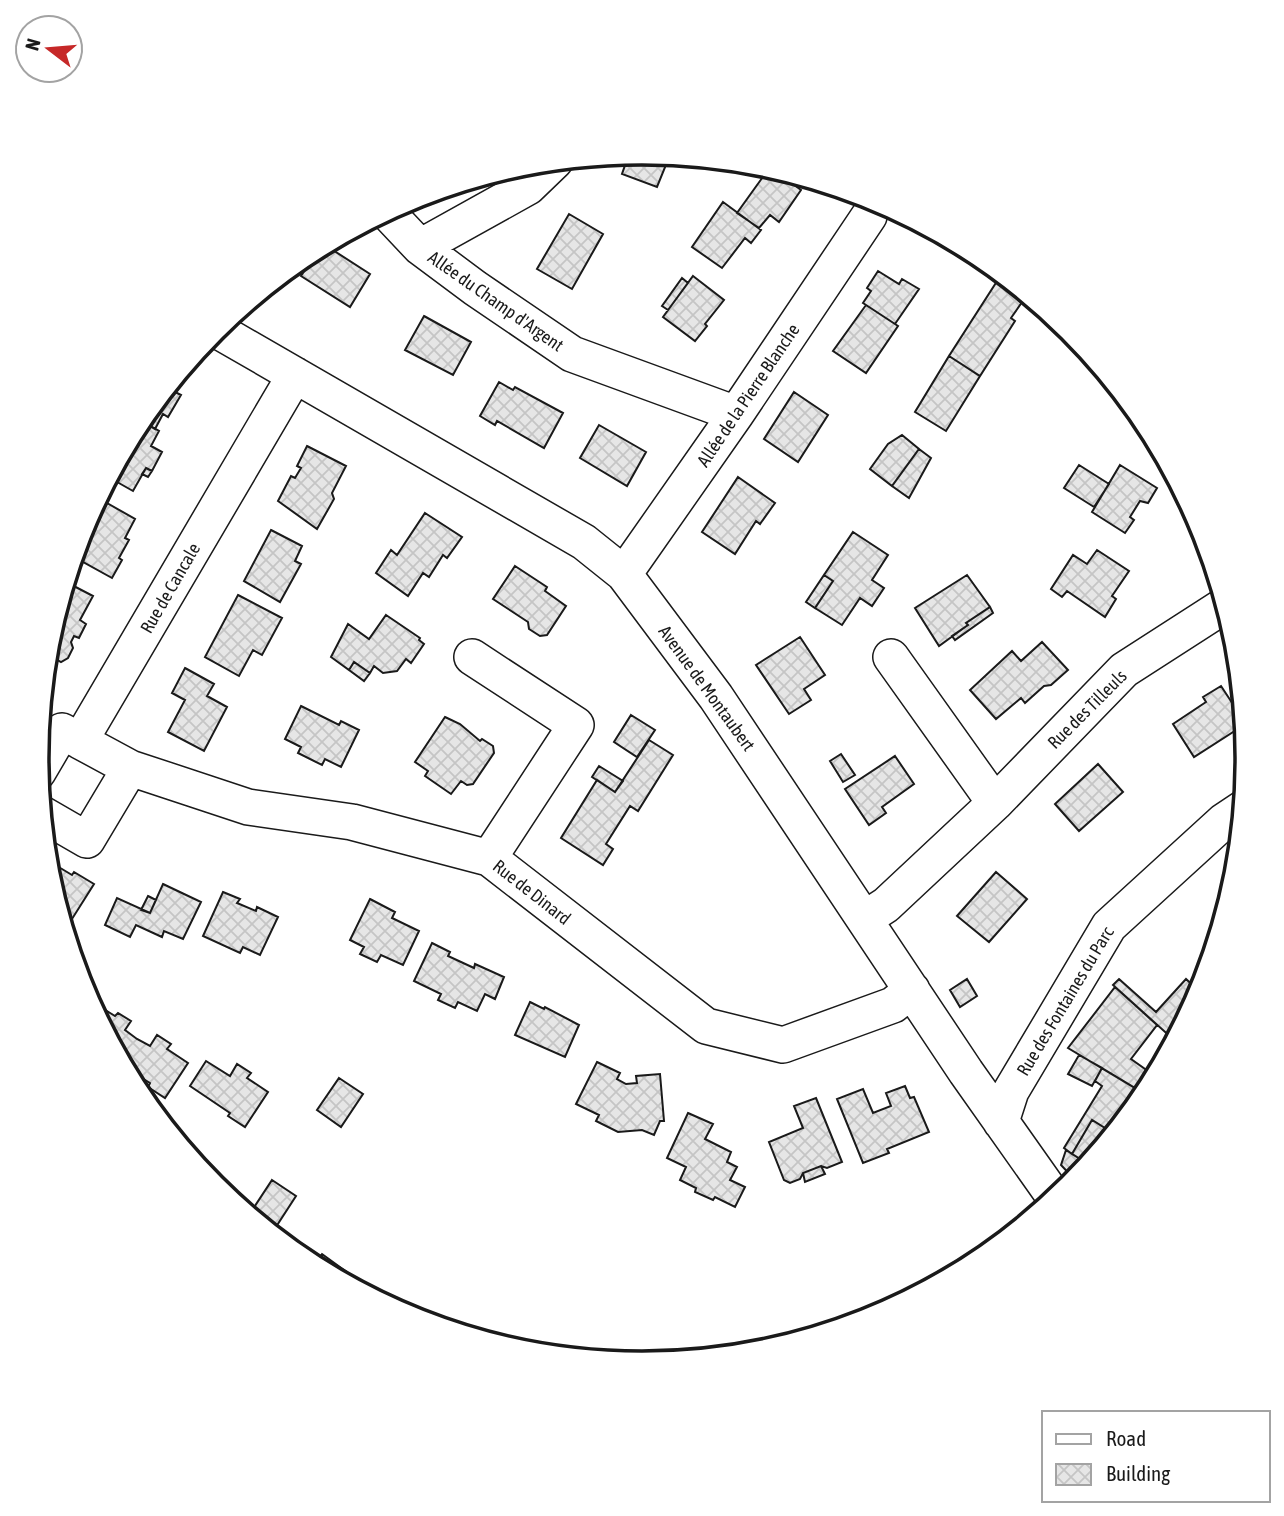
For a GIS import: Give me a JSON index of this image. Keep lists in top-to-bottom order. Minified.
{"streets":{"street":["Allée du Champ d'Argent","Allée de la Pierre Blanche","Rue de Cancale","Avenue de Montaubert","Rue des Tilleuls","Rue de Dinard","Rue des Fontaines du Parc"]},"crossings":[["Allée du Champ d'Argent","Allée de la Pierre Blanche"],["Allée de la Pierre Blanche","Avenue de Montaubert"],["Rue de Cancale","Avenue de Montaubert"],["Rue de Cancale","Rue de Dinard"],["Avenue de Montaubert","Rue des Tilleuls"],["Avenue de Montaubert","Rue de Dinard"],["Avenue de Montaubert","Rue des Fontaines du Parc"]],"legend":["Road","Building"],"north":"left"}
